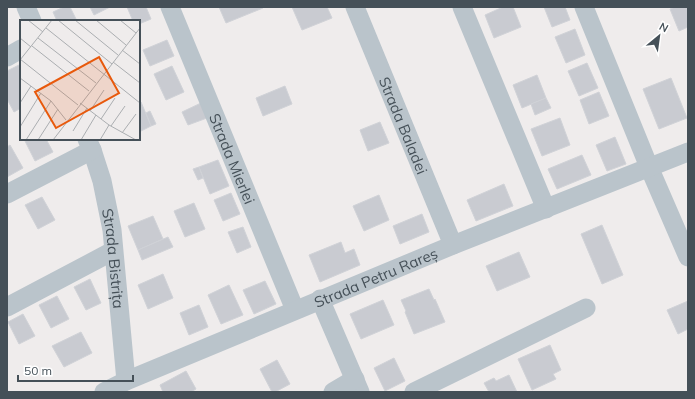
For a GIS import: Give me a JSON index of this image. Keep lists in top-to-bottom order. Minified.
{"streets":{"street":["Strada Baladei","Strada Mierlei","Strada Bistrița","Strada Petru Rareș"]},"crossings":[["Strada Baladei","Strada Petru Rareș"],["Strada Mierlei","Strada Petru Rareș"],["Strada Bistrița","Strada Petru Rareș"]],"scale_bar":"50 m","north":"top right"}
